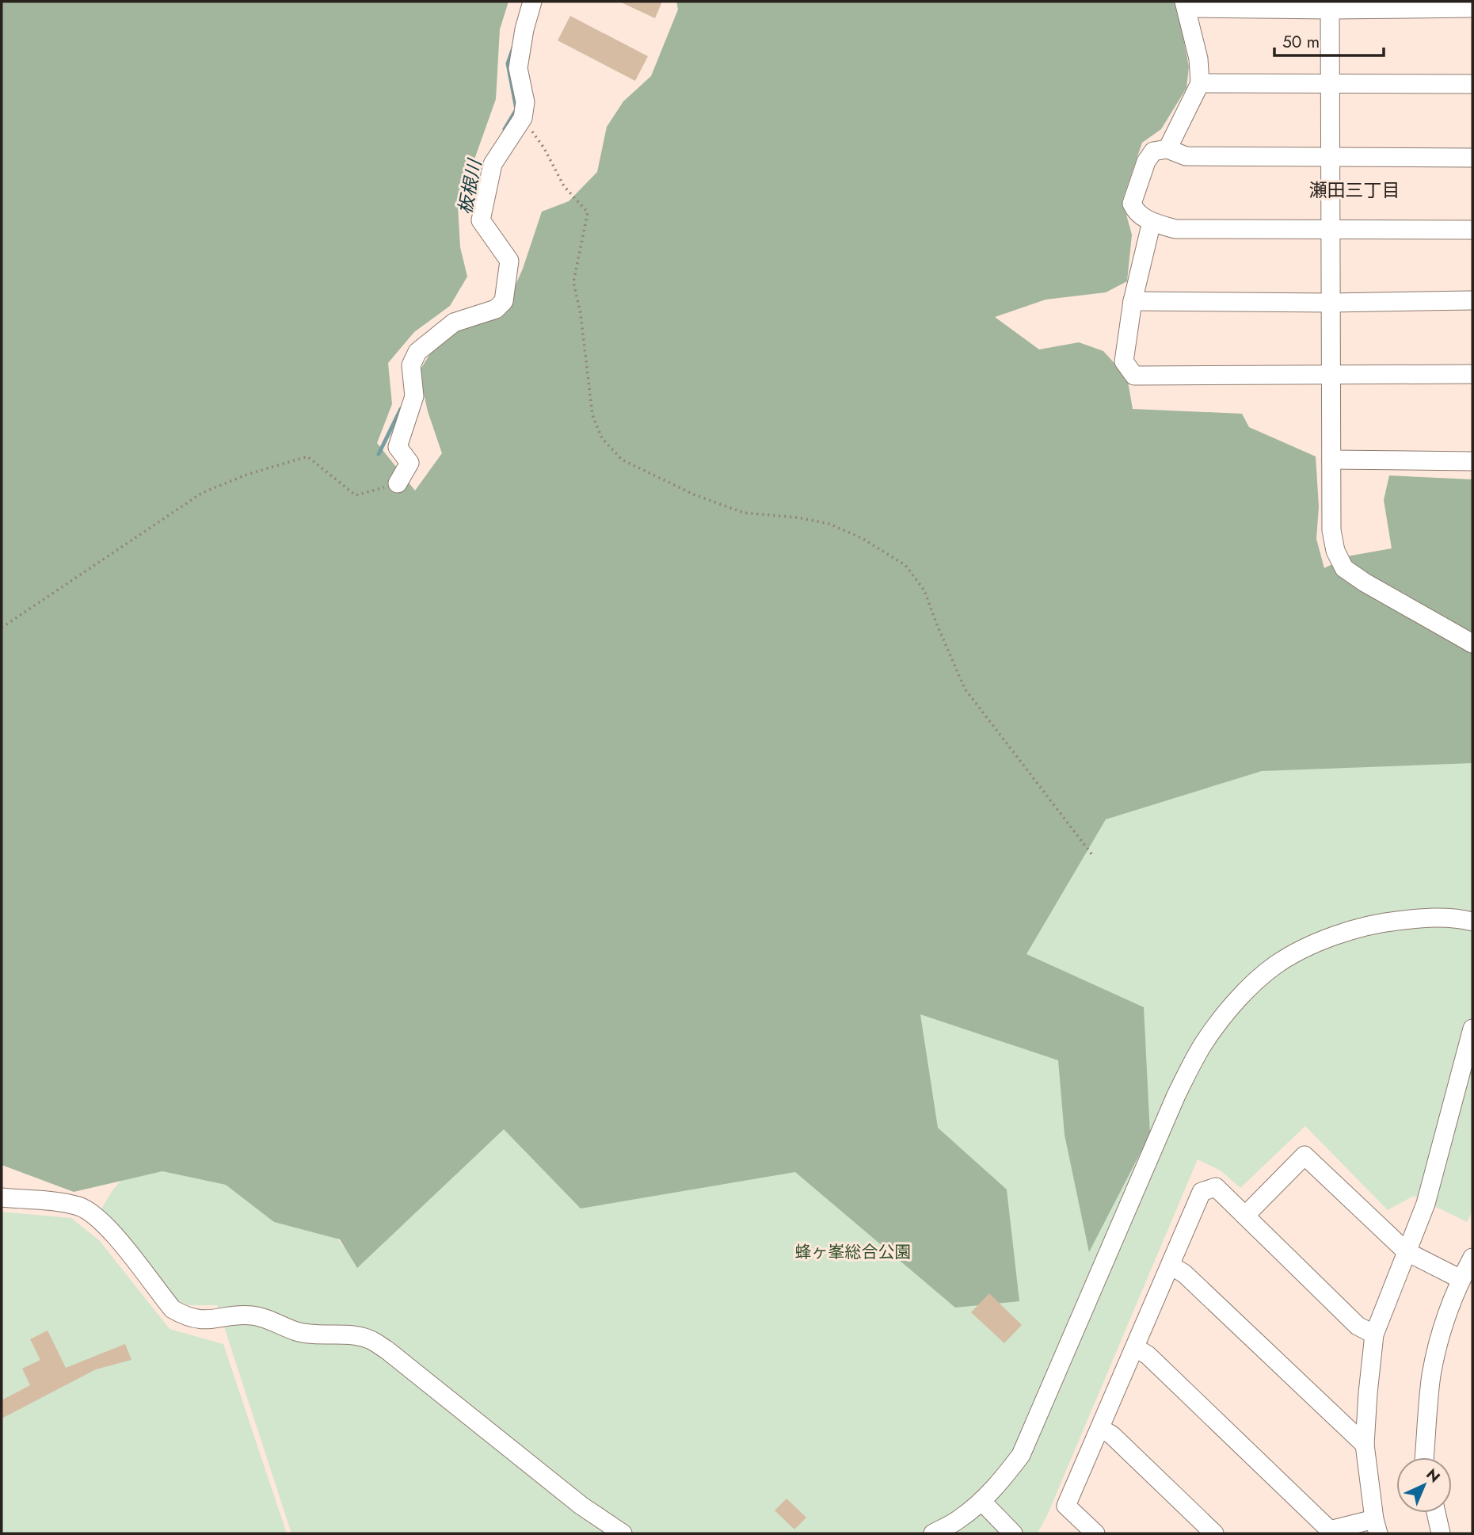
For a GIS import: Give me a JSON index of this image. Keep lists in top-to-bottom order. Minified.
{"districts":["瀬田三丁目"],"water":["板根川"],"parks":["蜂ヶ峯総合公園"],"scale_bar":"50 m","north":"top right"}
